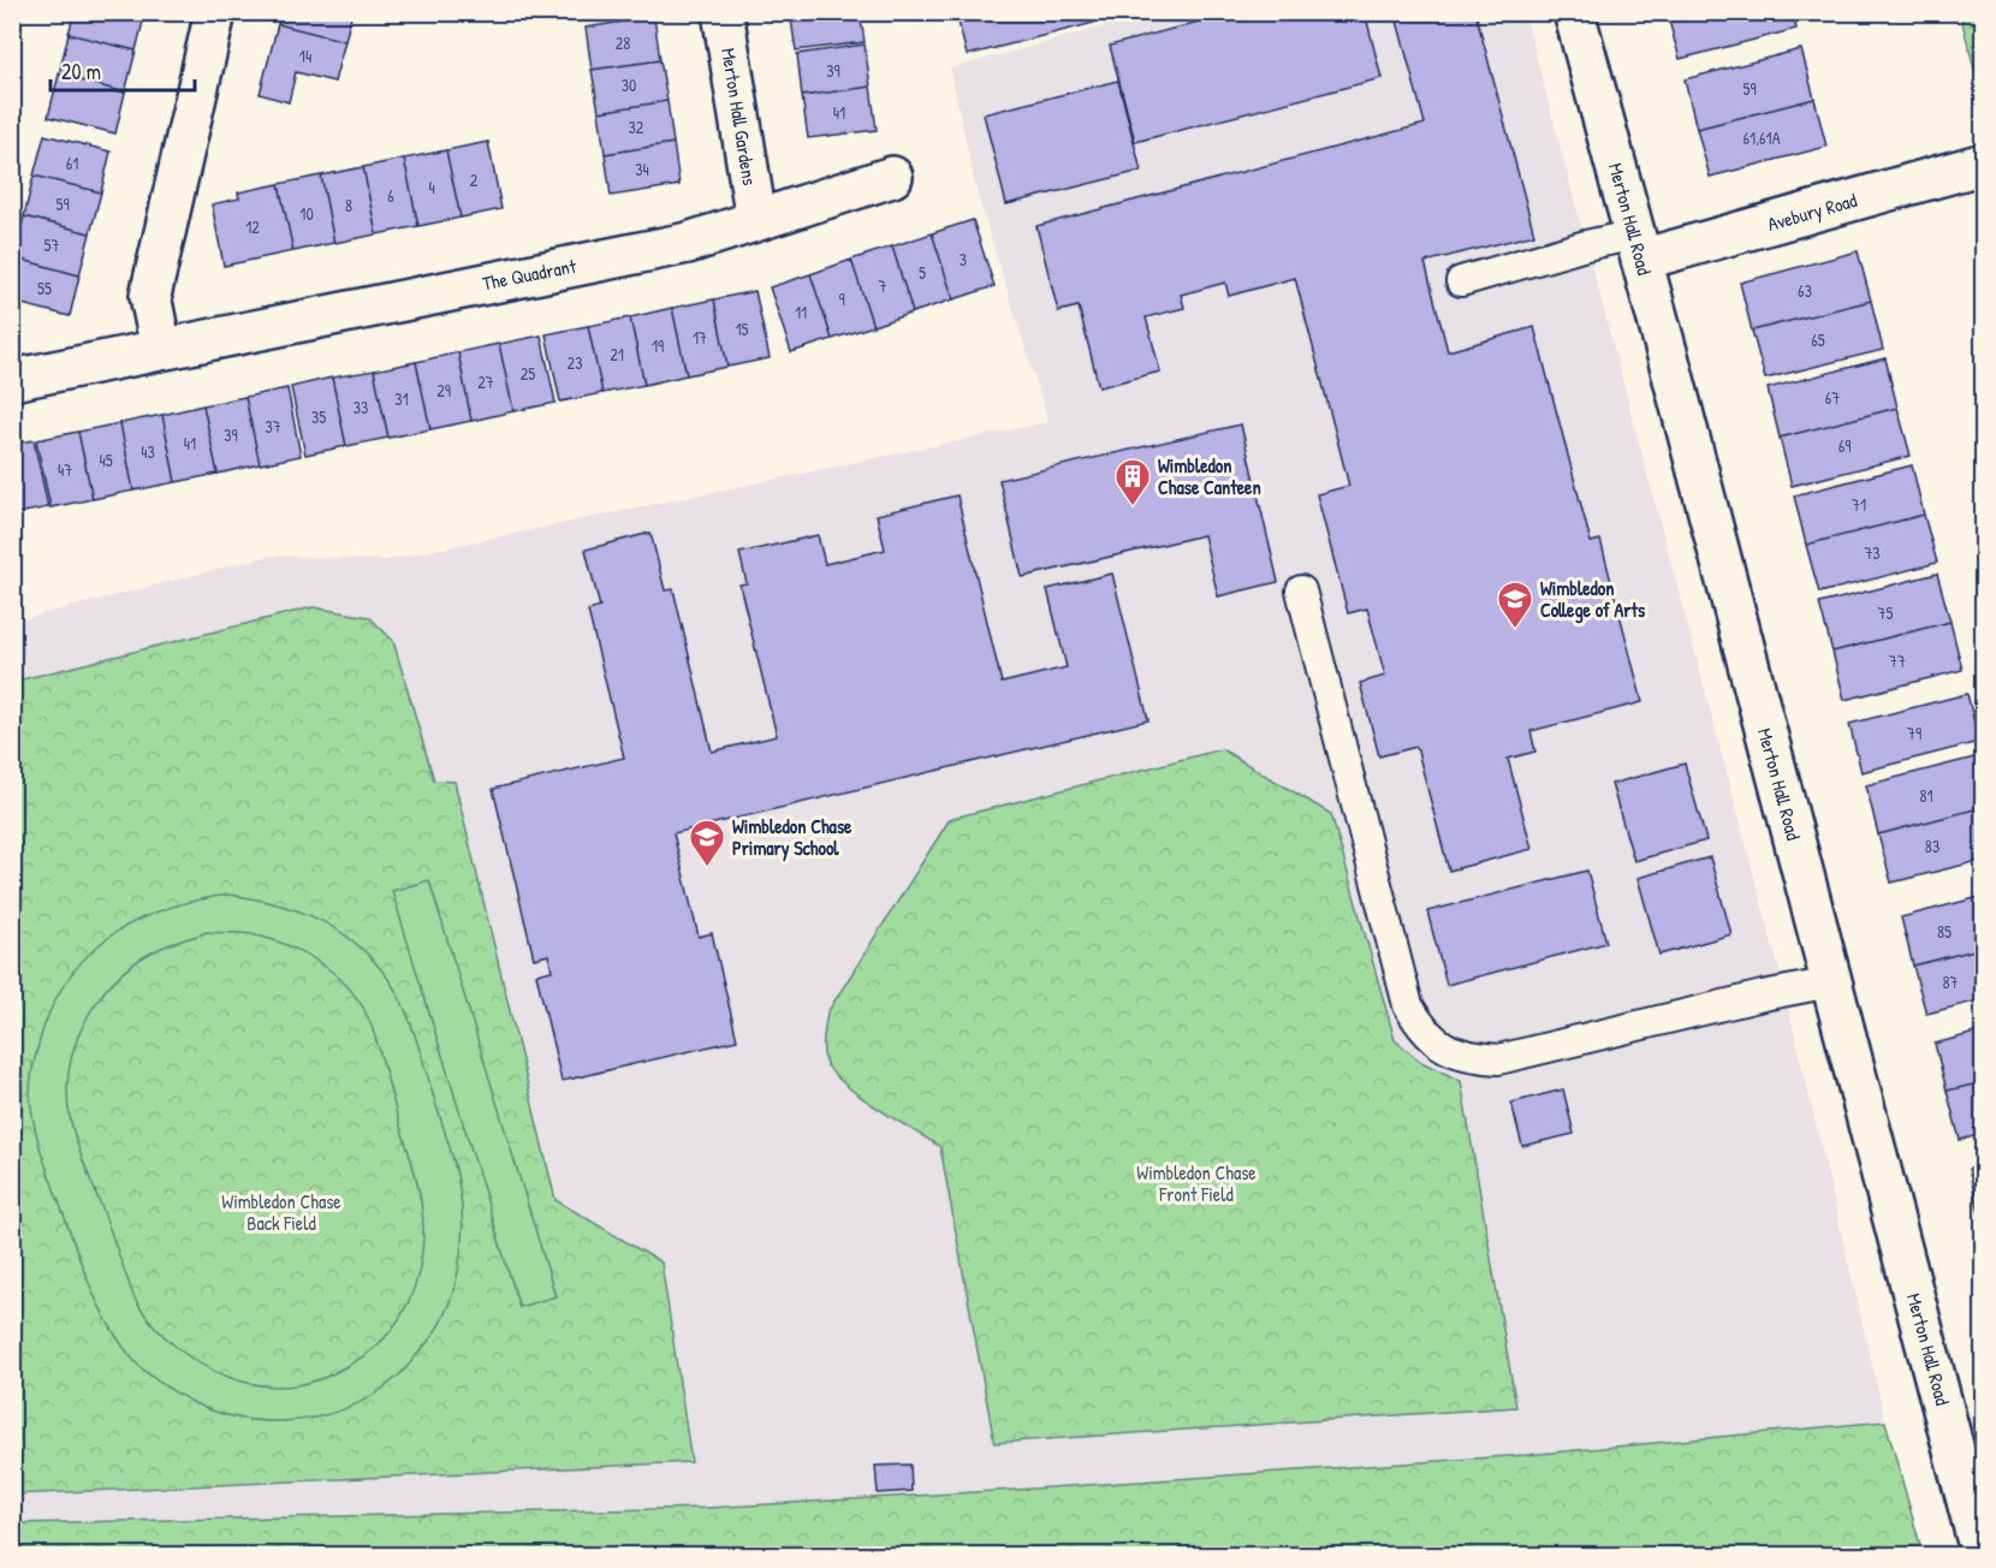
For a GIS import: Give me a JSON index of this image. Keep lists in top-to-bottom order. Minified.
{"streets":{"street":["Merton Hall Gardens","Avebury Road","Merton Hall Road","The Quadrant"]},"crossings":[["Merton Hall Gardens","The Quadrant"],["Avebury Road","Merton Hall Road"]],"parks":["Wimbledon Chase Front Field","Wimbledon Chase Back Field"],"places":{"building":["Wimbledon Chase Canteen"],"school or university":["Wimbledon College of Arts","Wimbledon Chase Primary School"]},"house_numbers":["28","14","39","30","59","41","32","61,61A","61","34","2","4","6","59","8","10","12","57","3","5","7","55","63","9","11","15","17","65","19","21","23","25","27","29","67","31","33","35","37","39","41","69","43","45","47","71","73","75","77","79","81","83","85","87"],"scale_bar":"20 m"}
